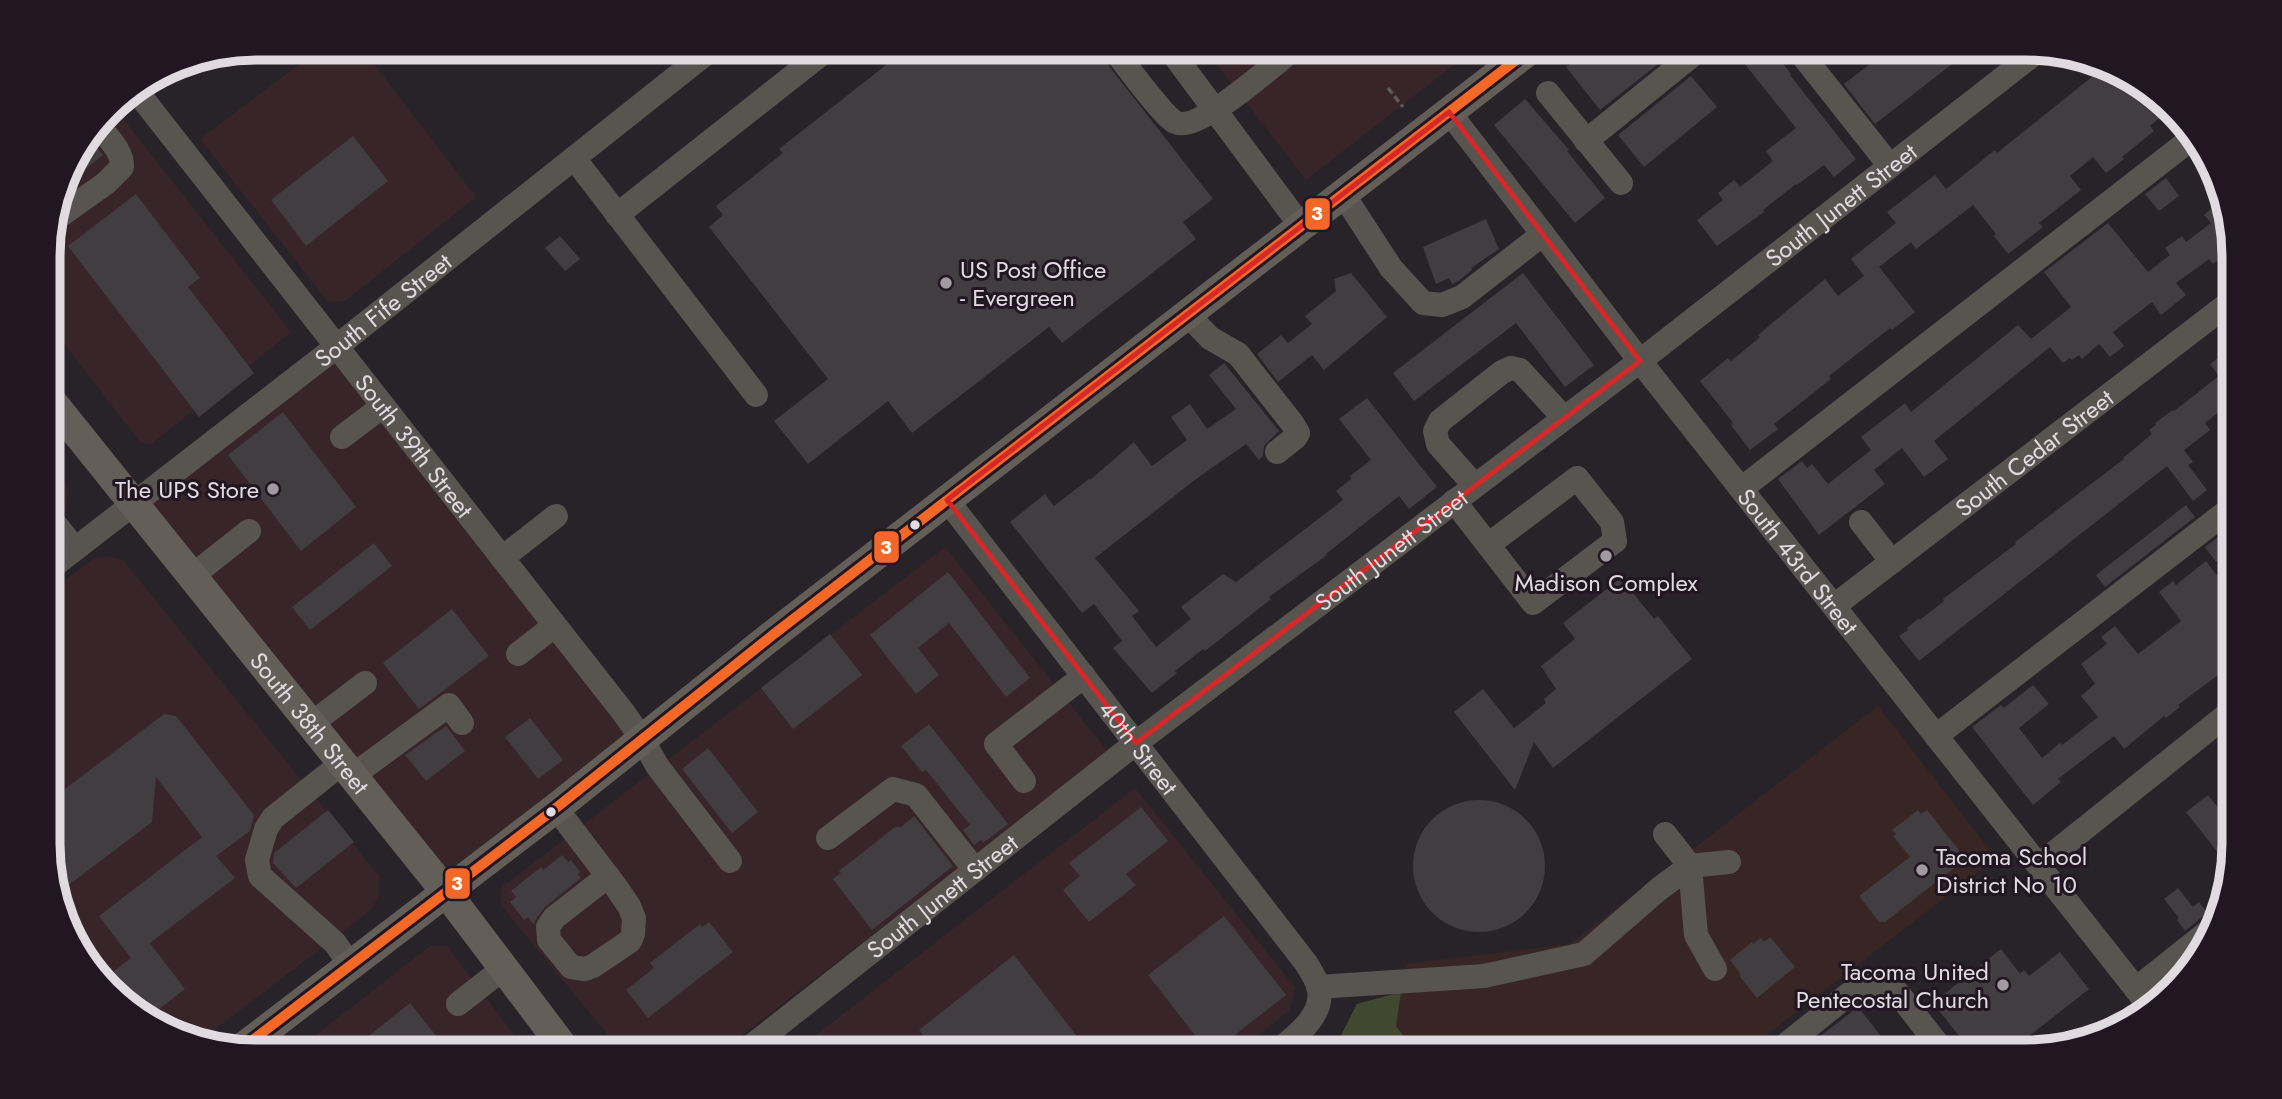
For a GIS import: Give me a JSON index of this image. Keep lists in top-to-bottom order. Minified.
{"streets":{"main road":["South 38th Street"],"street":["South Junett Street","South Fife Street","South 39th Street","South Cedar Street","South 43rd Street","40th Street"]},"crossings":[["South Junett Street","South 43rd Street"],["South Junett Street","40th Street"],["South Fife Street","South 39th Street"],["South Fife Street","South 38th Street"],["South Cedar Street","South 43rd Street"]],"places":["US Post Office - Evergreen","The UPS Store","Madison Complex","Tacoma School District No 10","Tacoma United Pentecostal Church"],"lines":["transit line 3"]}
